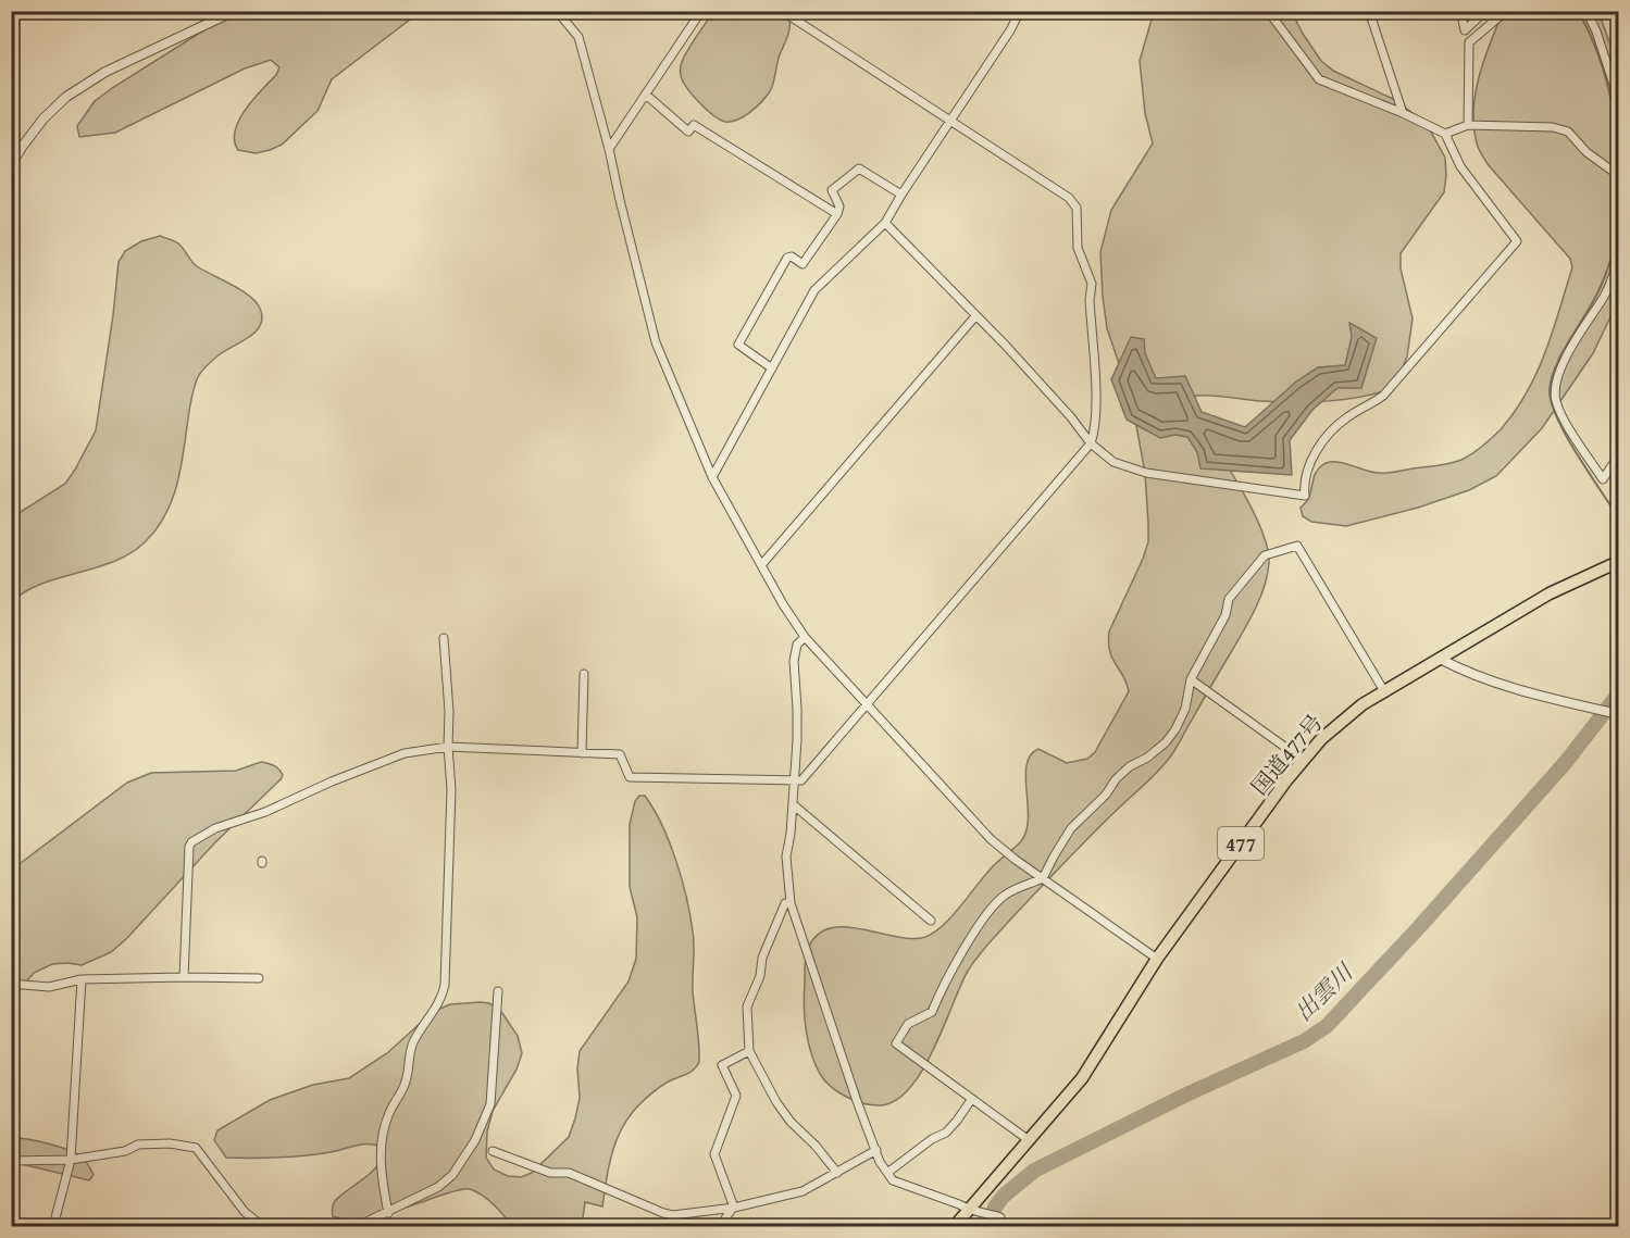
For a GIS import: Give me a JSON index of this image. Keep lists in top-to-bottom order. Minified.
{"streets":{"highway":["国道477号","477"]},"water":["出雲川"]}
